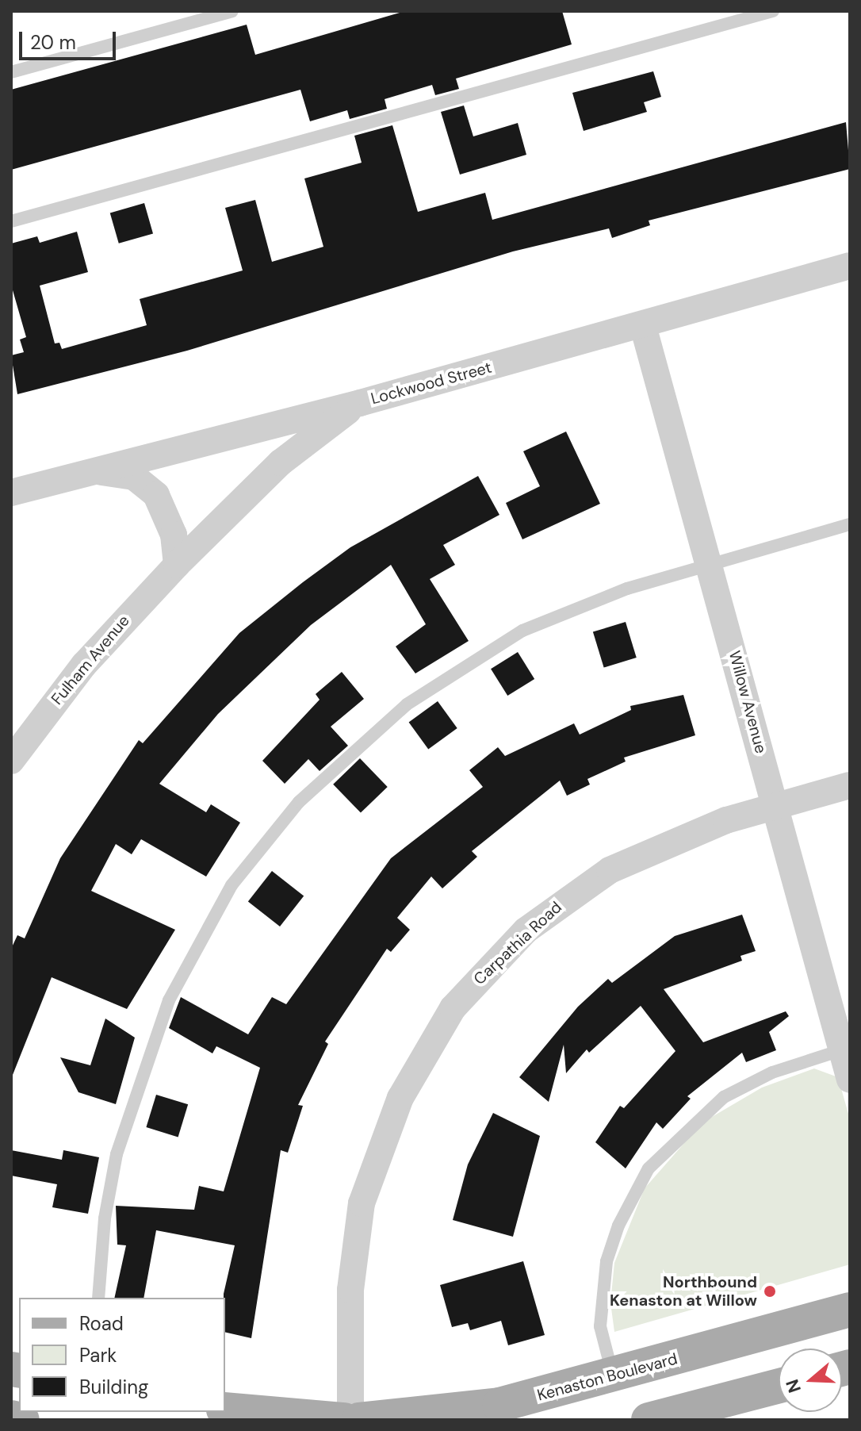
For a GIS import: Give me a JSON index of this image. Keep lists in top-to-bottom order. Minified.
{"streets":{"main road":["Kenaston Boulevard"],"street":["Lockwood Street","Fulham Avenue","Willow Avenue","Carpathia Road"]},"crossings":[["Lockwood Street","Fulham Avenue"],["Lockwood Street","Willow Avenue"],["Willow Avenue","Carpathia Road"]],"places":["Northbound Kenaston at Willow"],"legend":["Road","Park","Building"],"scale_bar":"20 m","north":"left"}
